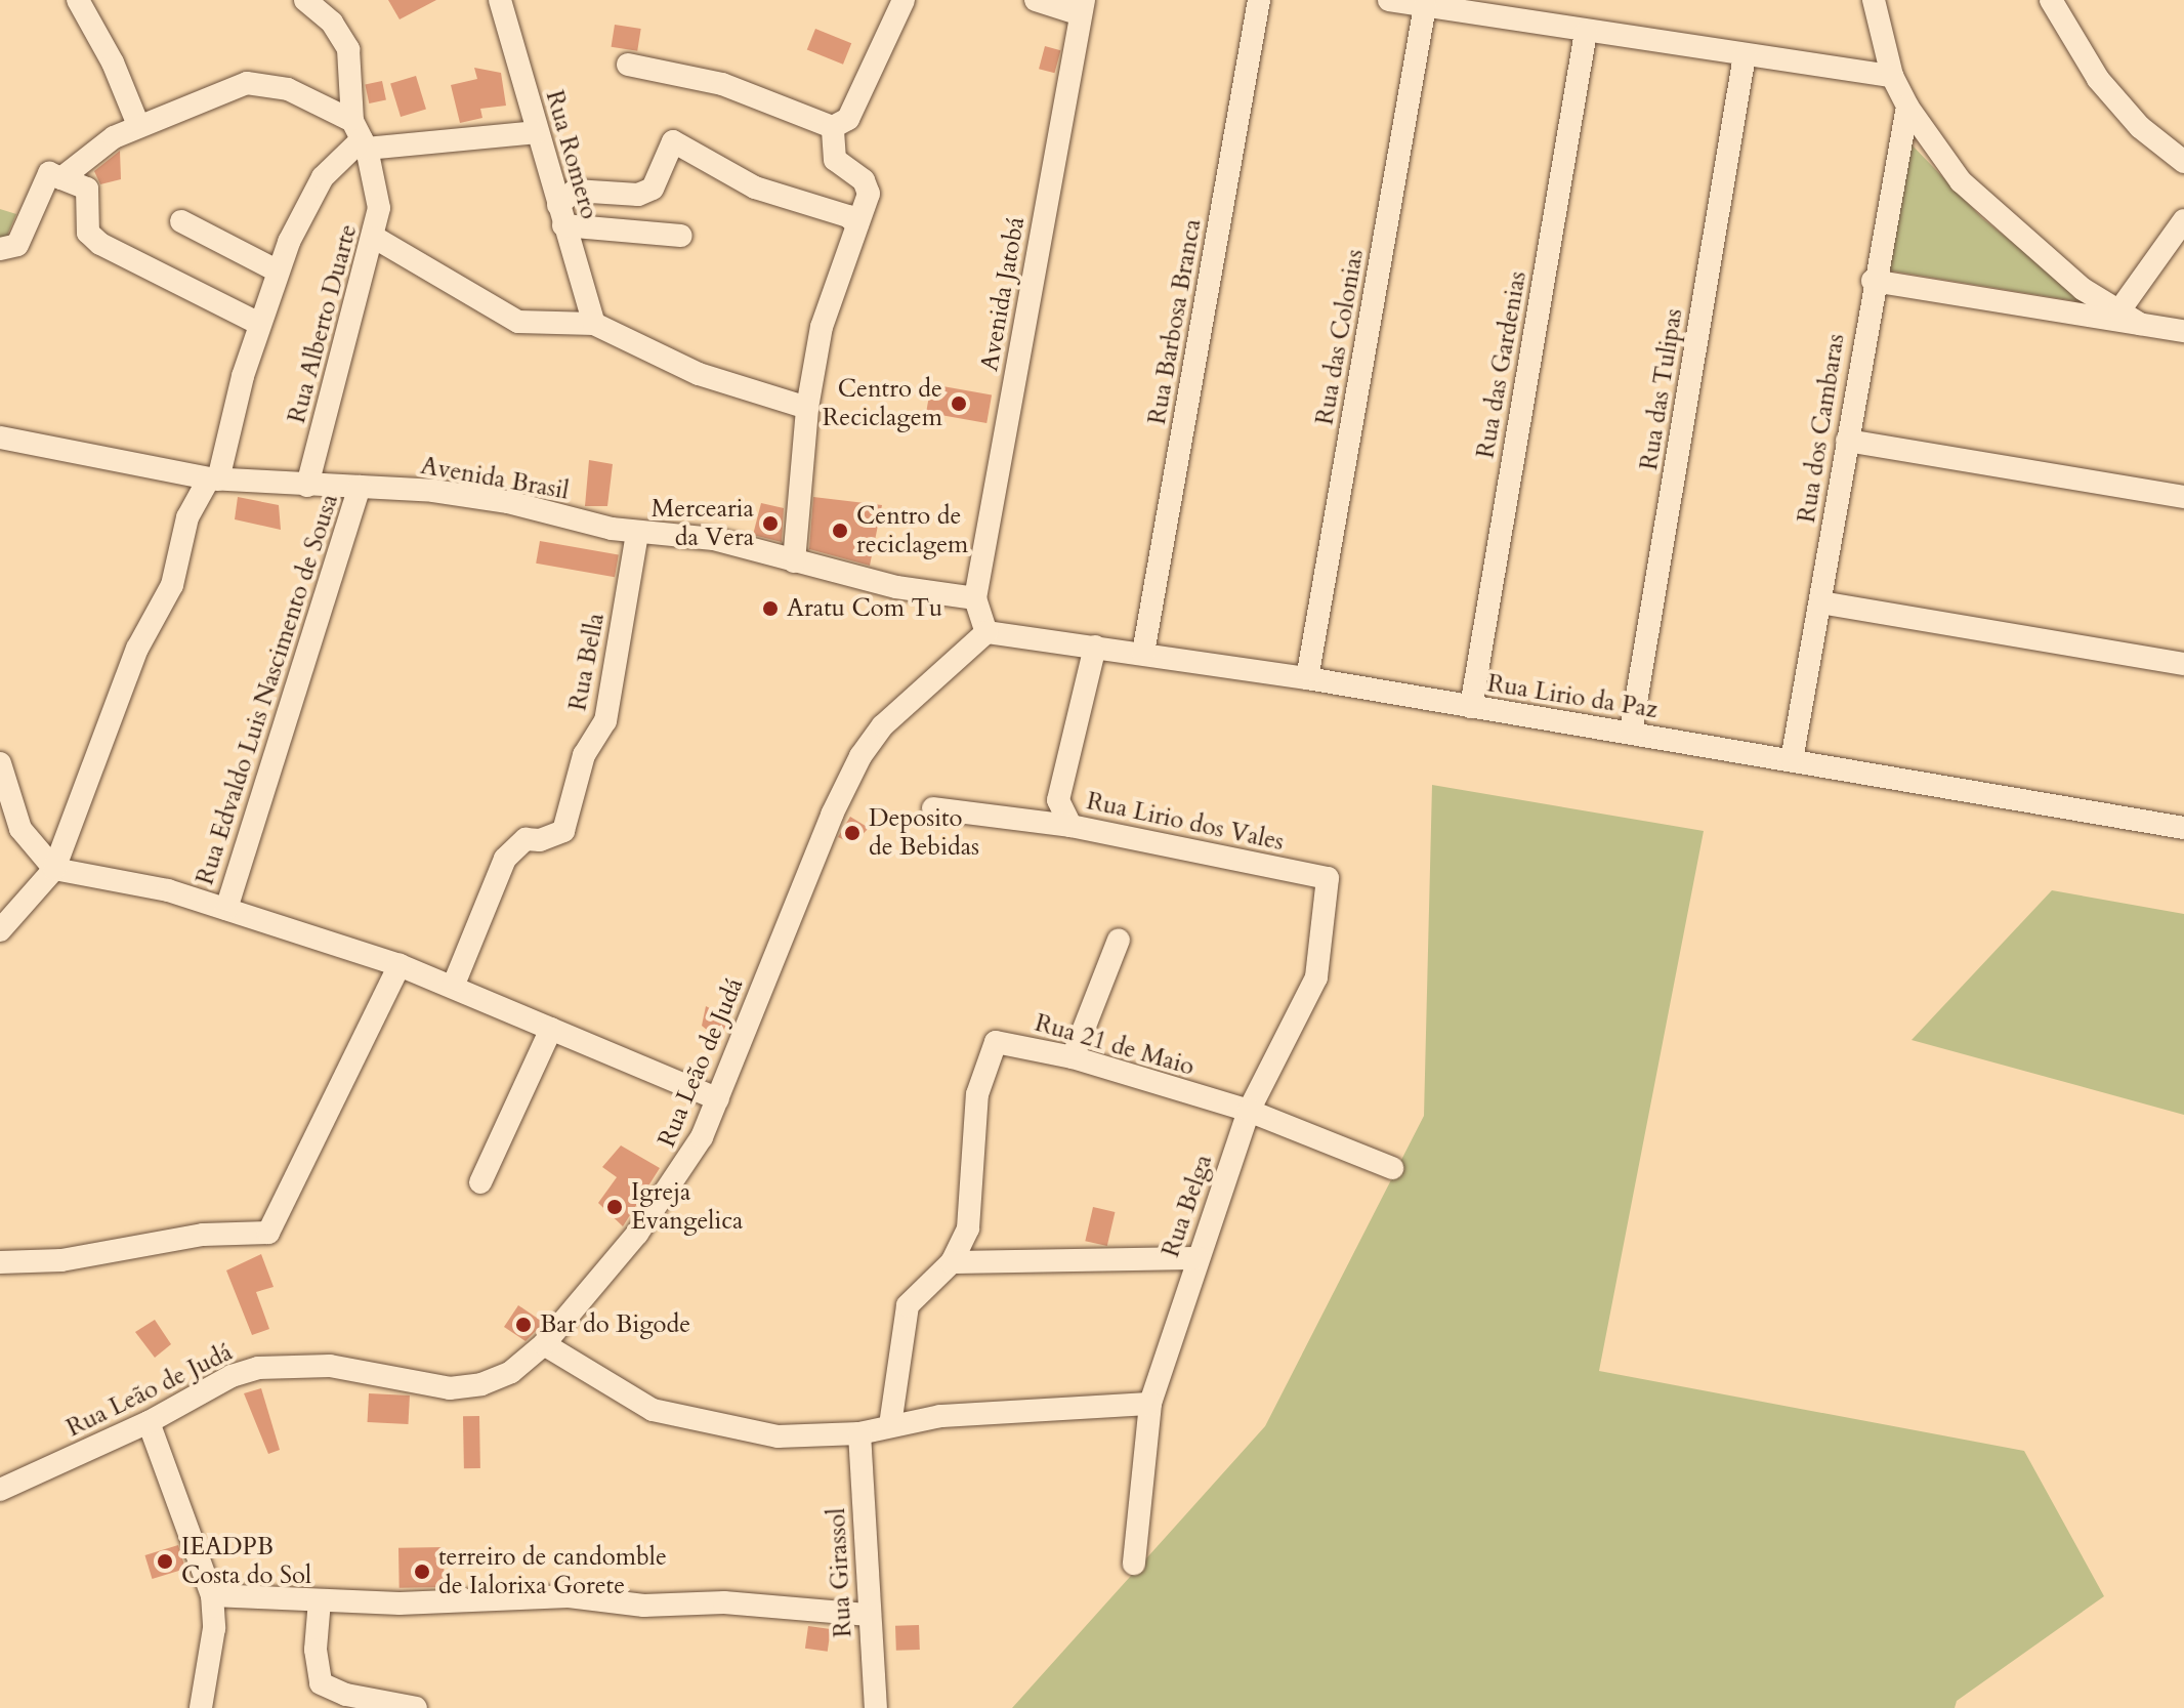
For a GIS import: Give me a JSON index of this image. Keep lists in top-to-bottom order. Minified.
{"streets":{"street":["Rua Romero","Avenida Jatobá","Rua Barbosa Branca","Rua Alberto Duarte","Rua das Colonias","Rua das Gardenias","Rua das Tulipas","Rua dos Cambaras","Avenida Brasil","Rua Bella","Rua Edvaldo Luis Nascimento de Sousa","Rua Lirio da Paz","Rua Lirio dos Vales","Rua 21 de Maio","Rua Leão de Judá","Rua Belga","Rua Girassol"]},"crossings":[["Avenida Jatobá","Avenida Brasil"],["Rua Barbosa Branca","Rua Lirio da Paz"],["Rua Alberto Duarte","Avenida Brasil"],["Rua das Colonias","Rua Lirio da Paz"],["Rua das Gardenias","Rua Lirio da Paz"],["Rua das Tulipas","Rua Lirio da Paz"],["Rua dos Cambaras","Rua Lirio da Paz"],["Avenida Brasil","Rua Bella"],["Avenida Brasil","Rua Edvaldo Luis Nascimento de Sousa"],["Rua Lirio da Paz","Rua Lirio dos Vales"],["Rua Lirio da Paz","Rua Leão de Judá"],["Rua Lirio dos Vales","Rua Belga"],["Rua 21 de Maio","Rua Belga"]],"places":["Centro de Reciclagem","Mercearia da Vera","Centro de reciclagem","Aratu Com Tu","Deposito de Bebidas","Igreja Evangelica","Bar do Bigode","IEADPB Costa do Sol","terreiro de candomble de Ialorixa Gorete"]}
